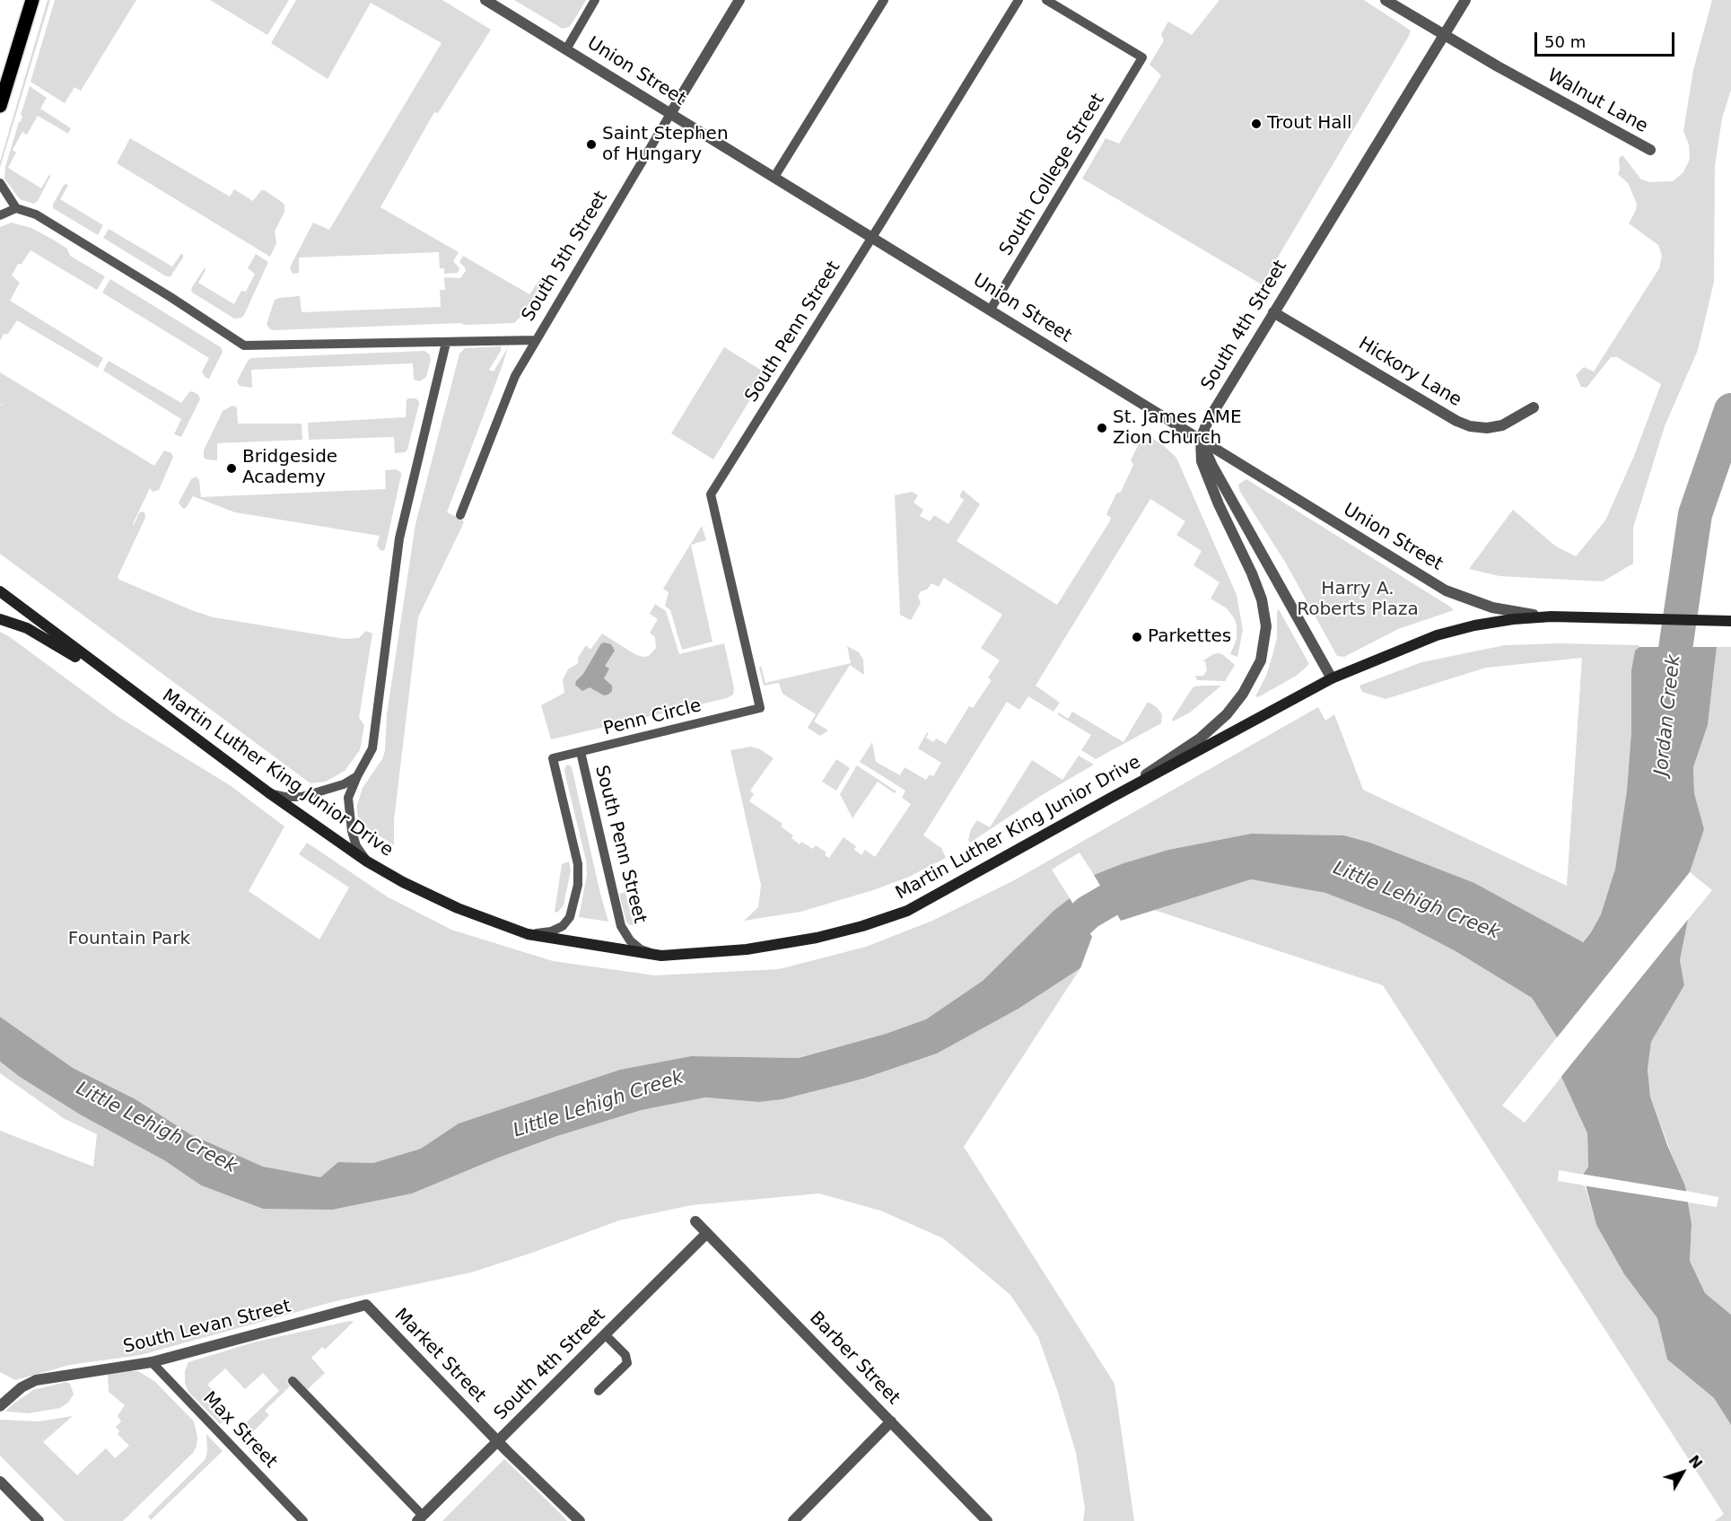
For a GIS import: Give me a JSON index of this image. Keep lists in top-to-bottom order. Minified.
{"streets":{"main road":["Martin Luther King Junior Drive"],"street":["Union Street","Walnut Lane","South 5th Street","South 4th Street","Hickory Lane","South Levan Street","Market Street","Barber Street"],"lane":["South College Street","South Penn Street","Penn Circle","Max Street"]},"crossings":[["Union Street","South College Street"],["Union Street","South 5th Street"],["Union Street","South 4th Street"],["Union Street","South Penn Street"],["Union Street","Martin Luther King Junior Drive"],["Walnut Lane","South 4th Street"],["South 4th Street","Hickory Lane"],["South 4th Street","Market Street"],["South 4th Street","Barber Street"],["South Penn Street","Penn Circle"],["South Penn Street","Martin Luther King Junior Drive"],["Penn Circle","Martin Luther King Junior Drive"],["South Levan Street","Market Street"],["South Levan Street","Max Street"]],"water":["Jordan Creek","Little Lehigh Creek"],"parks":["Harry A. Roberts Plaza","Fountain Park"],"places":["Trout Hall","Saint Stephen of Hungary","St. James AME Zion Church","Bridgeside Academy","Parkettes"],"scale_bar":"50 m","north":"top right"}
